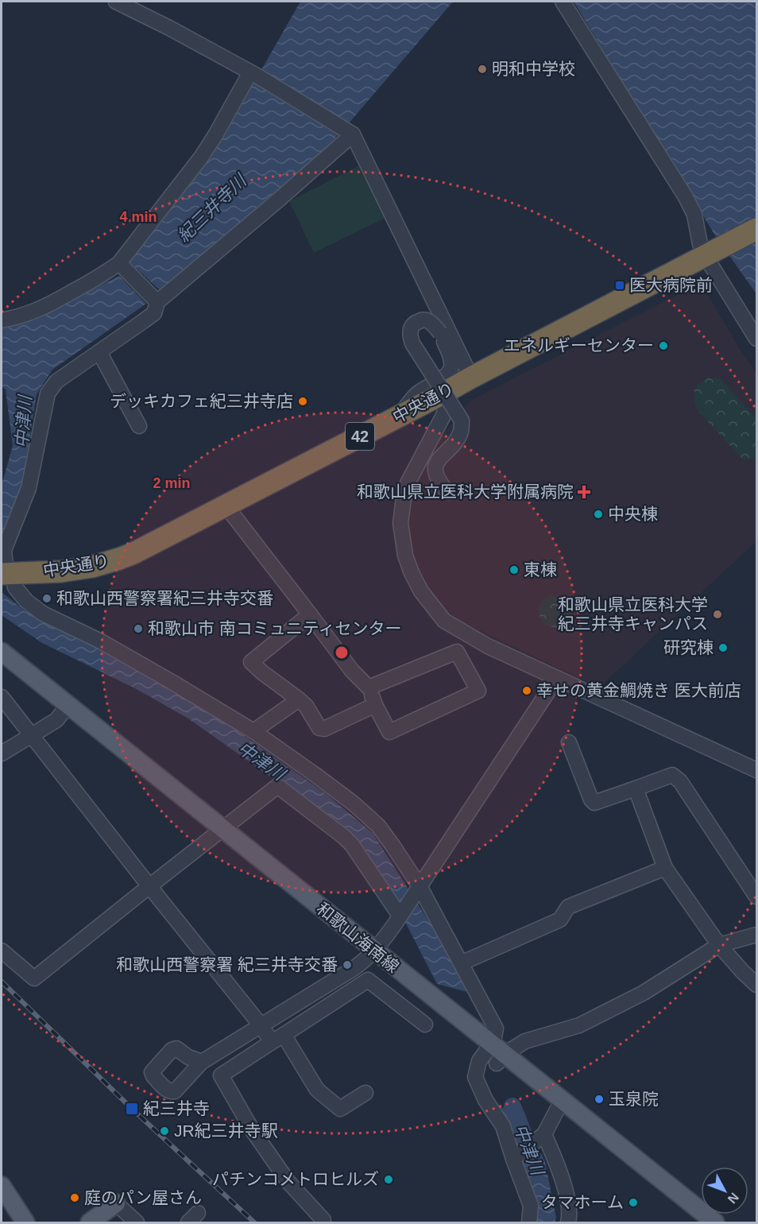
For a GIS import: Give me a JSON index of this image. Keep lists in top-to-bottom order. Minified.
{"streets":{"highway":["中央通り","42"],"main road":["和歌山海南線"]},"water":["紀三井寺川","中津川"],"places":{"other":["明和中学校","エネルギーセンター","デッキカフェ紀三井寺店","中央棟","東棟","和歌山西警察署紀三井寺交番","和歌山県立医科大学 紀三井寺キャンパス","和歌山市 南コミュニティセンター","研究棟","幸せの黄金鯛焼き 医大前店","和歌山西警察署 紀三井寺交番","玉泉院","JR紀三井寺駅","パチンコメトロヒルズ","庭のパン屋さん","タマホーム"],"transit":["医大病院前","紀三井寺"],"health":["和歌山県立医科大学附属病院"]},"north":"bottom right","rings":["4 min","2 min"]}
